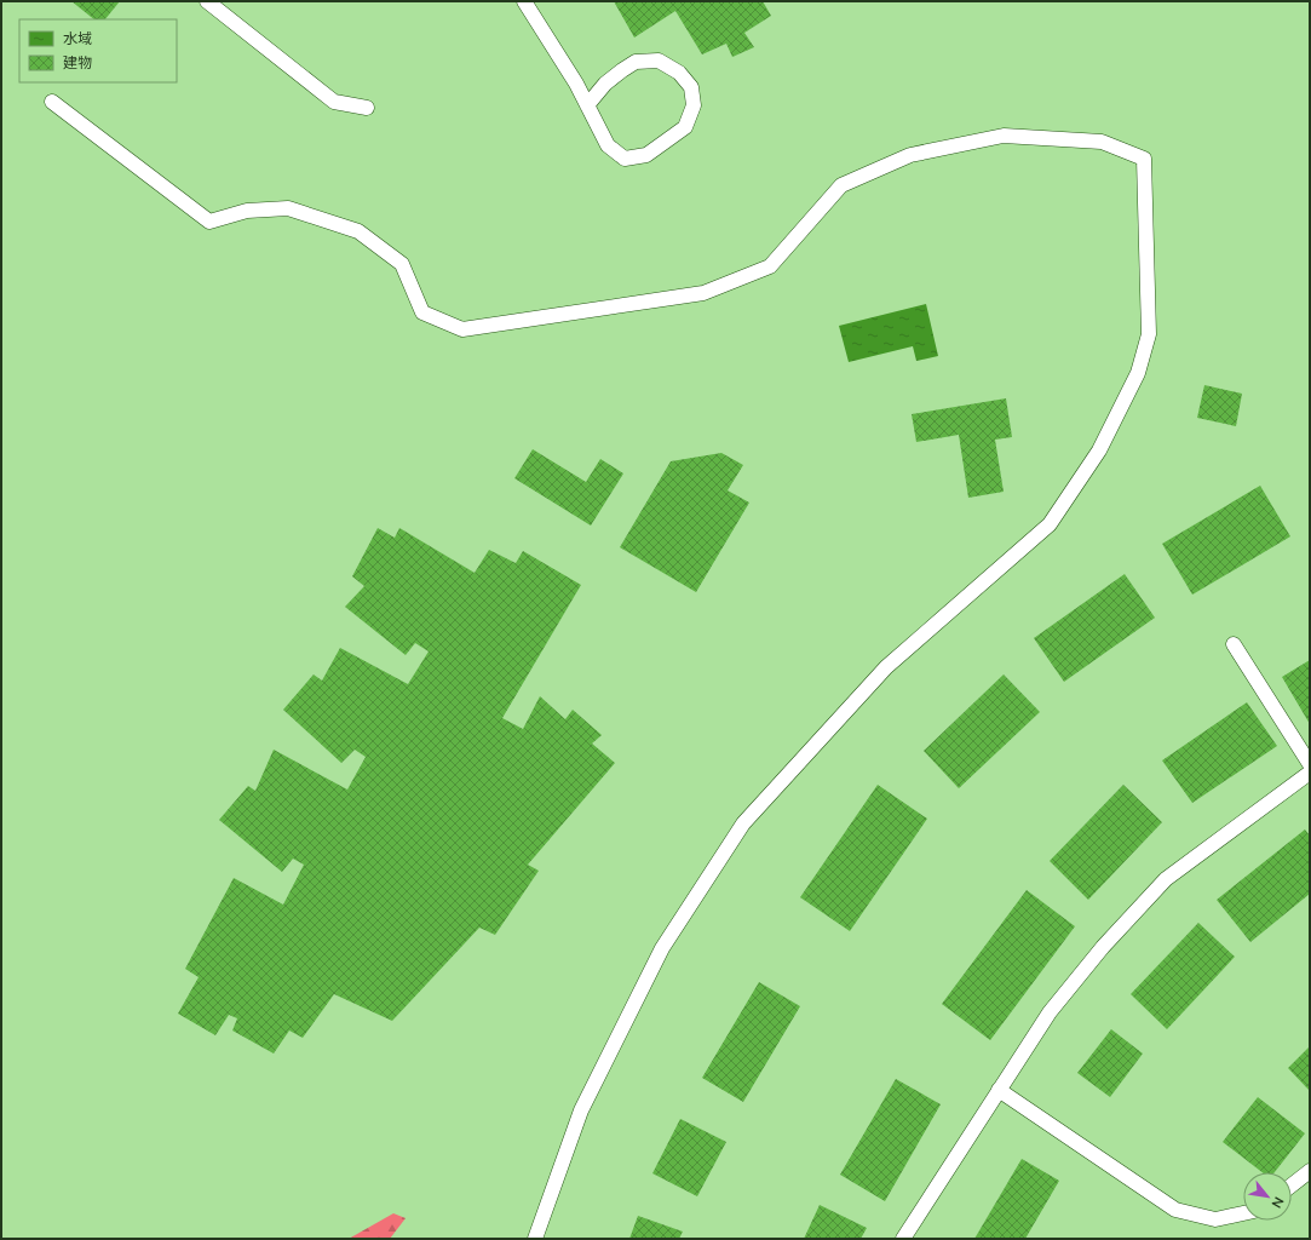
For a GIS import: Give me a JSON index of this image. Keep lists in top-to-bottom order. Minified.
{"legend":["水域","建物"],"north":"bottom right"}
